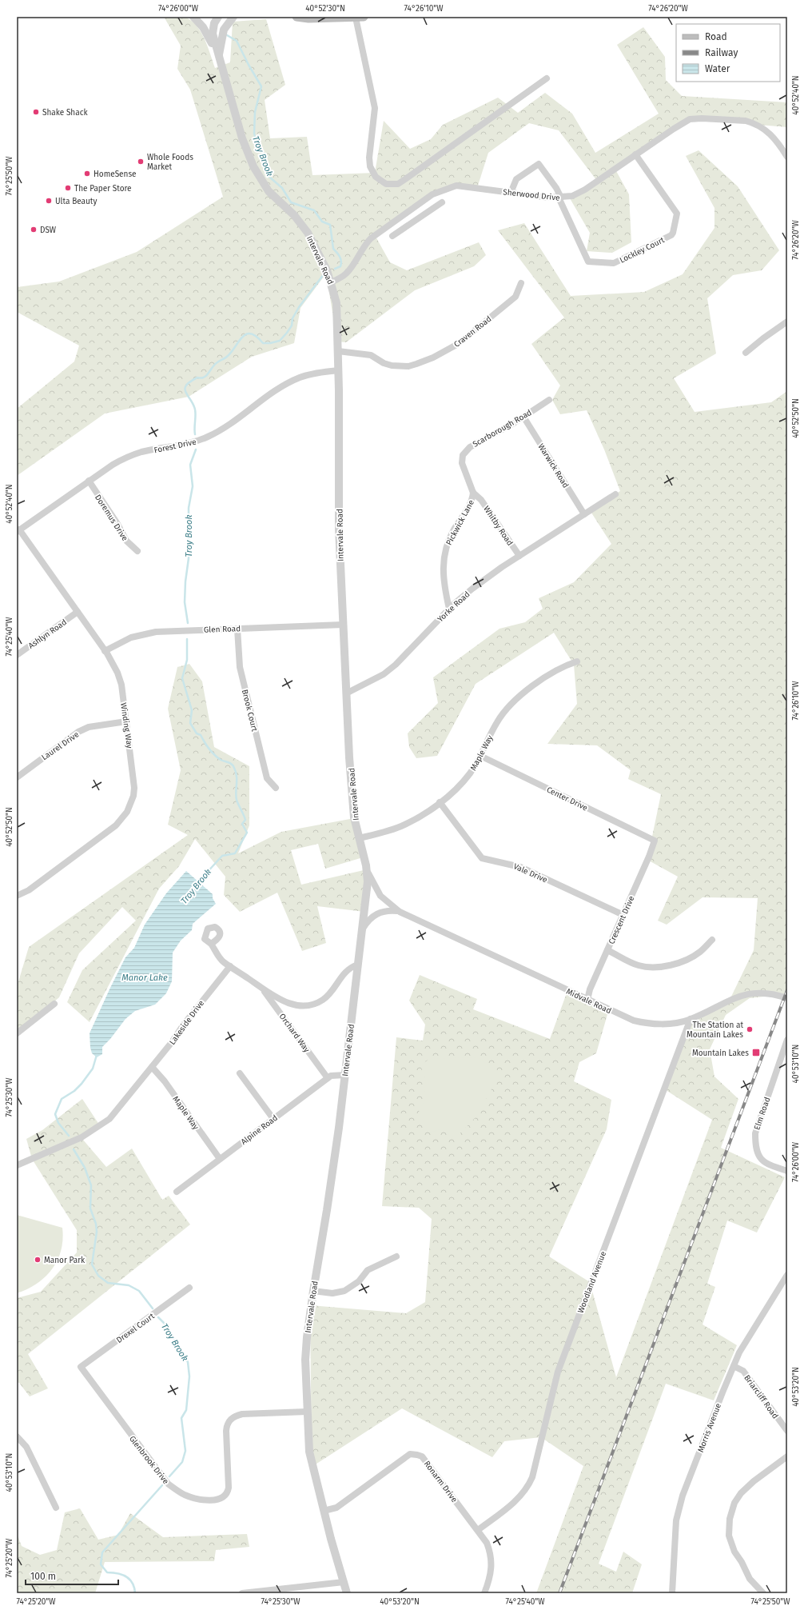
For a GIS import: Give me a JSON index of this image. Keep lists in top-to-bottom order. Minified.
{"streets":{"street":["Sherwood Drive","Lockley Court","Intervale Road","Craven Road","Scarborough Road","Forest Drive","Warwick Road","Doremus Drive","Pickwick Lane","Whitby Road","Yorke Road","Glen Road","Ashlyn Road","Brook Court","Winding Way","Laurel Drive","Maple Way","Center Drive","Vale Drive","Crescent Drive","Midvale Road","Lakeside Drive","Orchard Way","Elm Road","Alpine Road","Woodland Avenue","Drexel Court","Briarcliff Road","Morris Avenue","Glenbrook Drive","Ronarm Drive"]},"crossings":[["Sherwood Drive","Lockley Court"],["Sherwood Drive","Intervale Road"],["Intervale Road","Craven Road"],["Intervale Road","Forest Drive"],["Intervale Road","Yorke Road"],["Intervale Road","Glen Road"],["Intervale Road","Maple Way"],["Intervale Road","Midvale Road"],["Intervale Road","Alpine Road"],["Intervale Road","Glenbrook Drive"],["Intervale Road","Ronarm Drive"],["Scarborough Road","Warwick Road"],["Scarborough Road","Whitby Road"],["Forest Drive","Doremus Drive"],["Forest Drive","Winding Way"],["Warwick Road","Yorke Road"],["Pickwick Lane","Whitby Road"],["Pickwick Lane","Yorke Road"],["Whitby Road","Yorke Road"],["Glen Road","Brook Court"],["Glen Road","Winding Way"],["Ashlyn Road","Winding Way"],["Winding Way","Laurel Drive"],["Maple Way","Center Drive"],["Maple Way","Vale Drive"],["Maple Way","Lakeside Drive"],["Maple Way","Alpine Road"],["Center Drive","Crescent Drive"],["Vale Drive","Crescent Drive"],["Crescent Drive","Midvale Road"],["Midvale Road","Woodland Avenue"],["Orchard Way","Alpine Road"],["Woodland Avenue","Ronarm Drive"],["Drexel Court","Glenbrook Drive"],["Briarcliff Road","Morris Avenue"]],"water":["Troy Brook","Manor Lake"],"places":{"other":["Shake Shack","Whole Foods Market","HomeSense","The Paper Store","Ulta Beauty","DSW","The Station at Mountain Lakes","Manor Park"],"transit":["Mountain Lakes"]},"legend":["Road","Railway","Water"],"scale_bar":"100 m","coordinates":["74°26'00\"W","40°52'30\"N","74°26'10\"W","74°26'20\"W","40°52'40\"N","74°25'50\"W","40°52'50\"N","74°25'40\"W","40°53'10\"N","74°25'30\"W","40°53'20\"N","74°25'20\"W"]}
